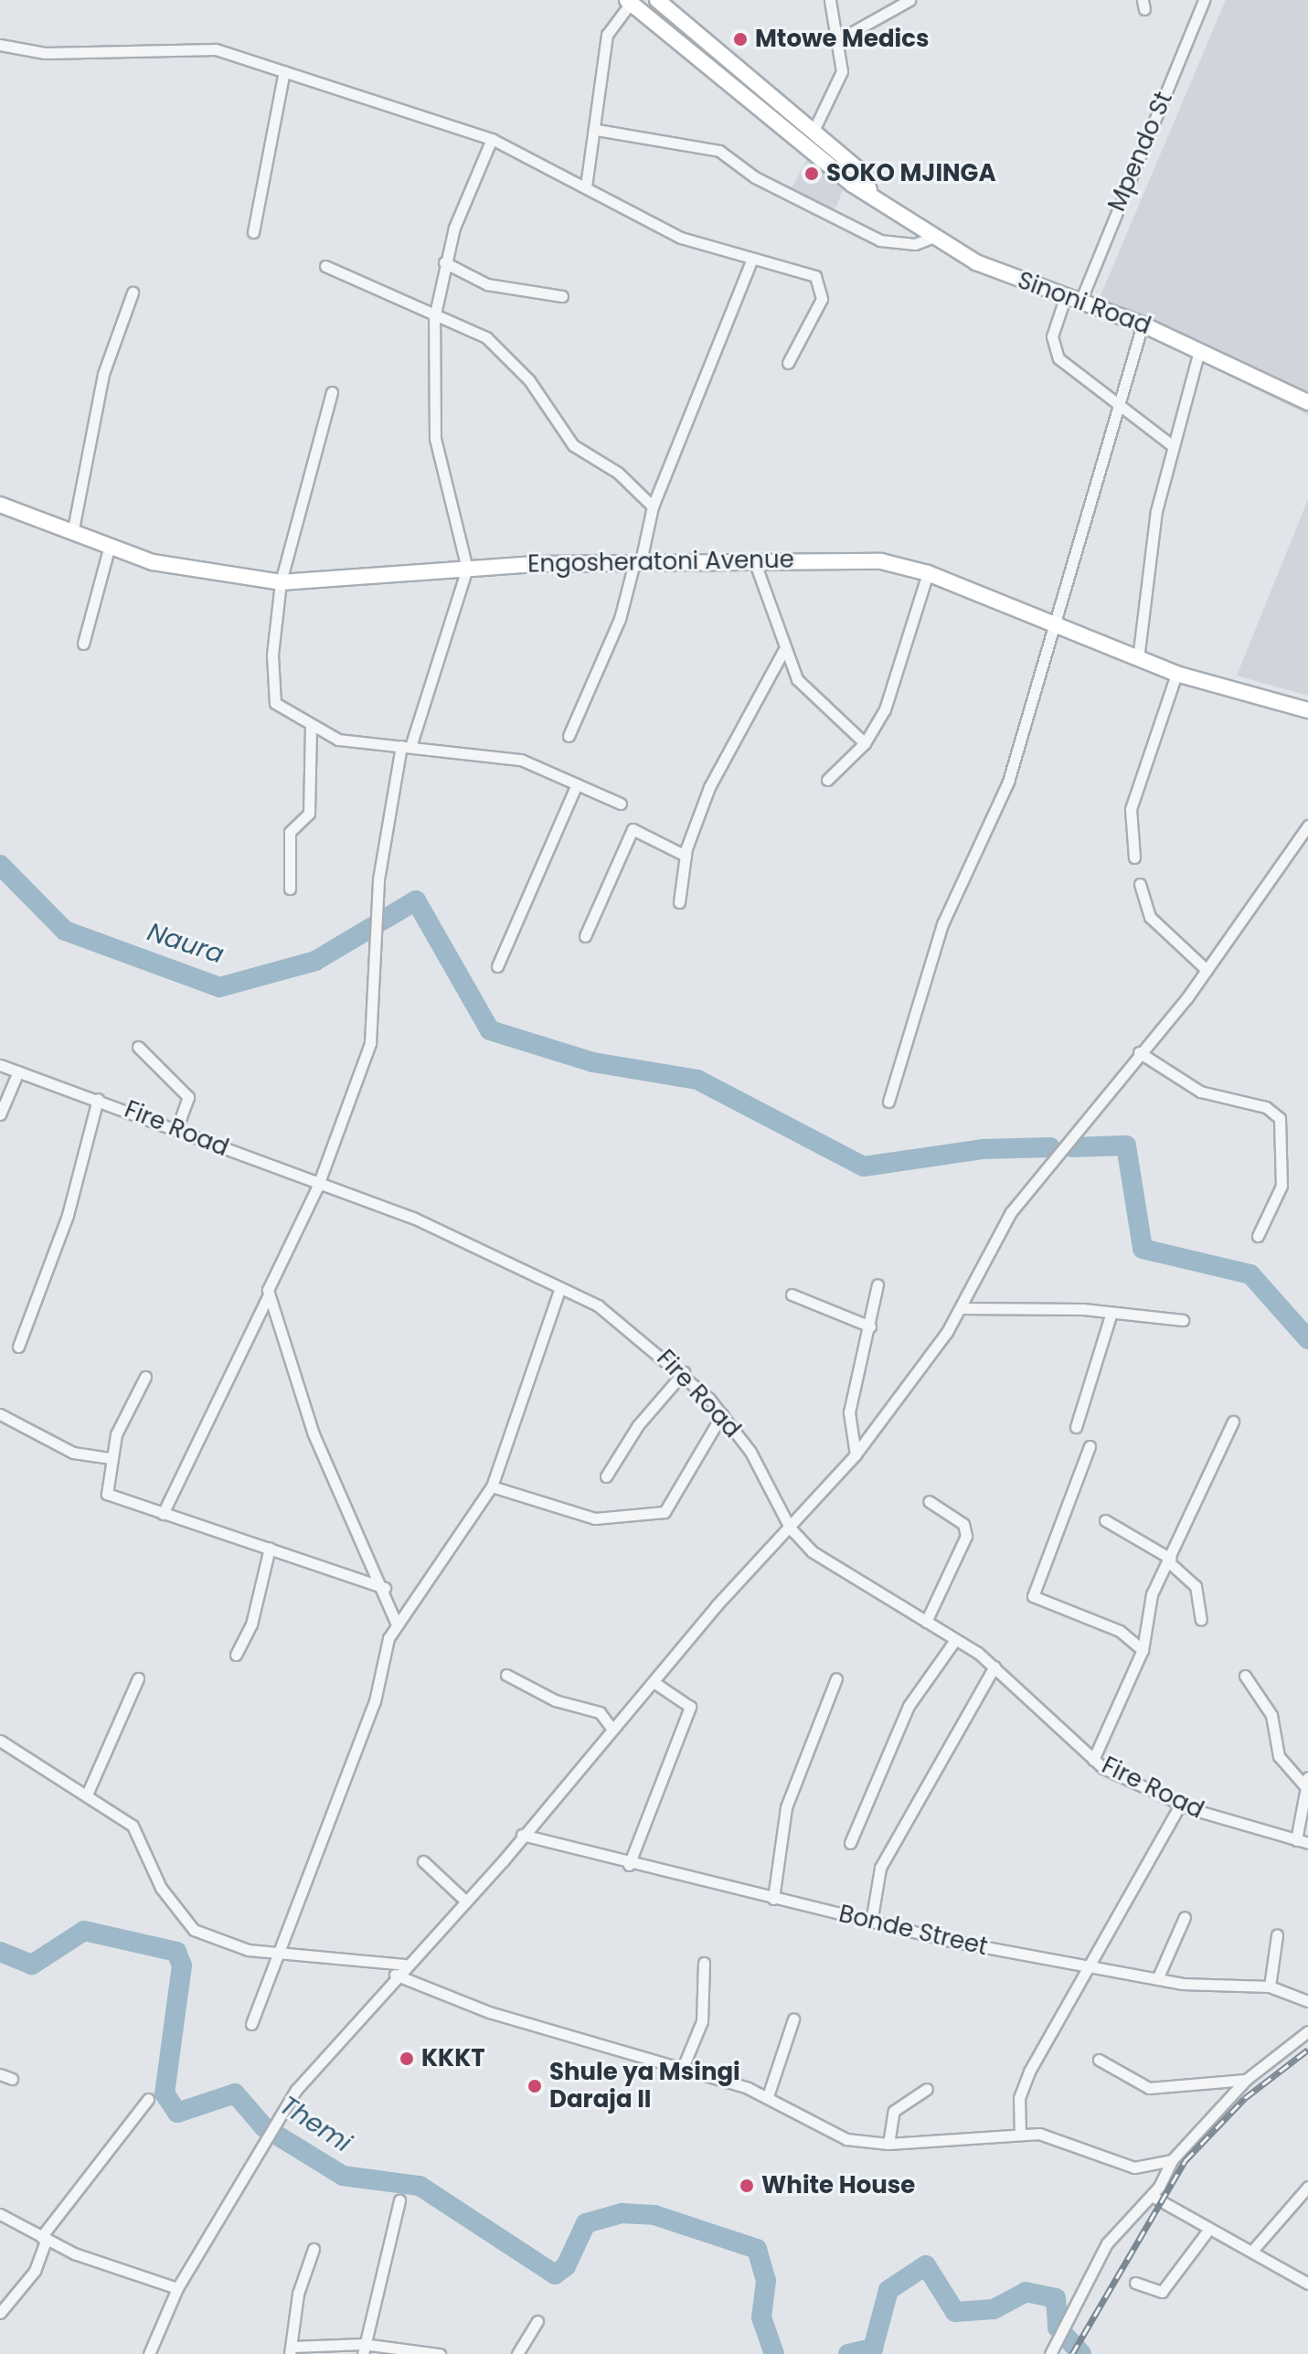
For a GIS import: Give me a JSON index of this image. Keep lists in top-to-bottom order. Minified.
{"streets":{"street":["Mpendo St","Sinoni Road","Engosheratoni Avenue","Fire Road","Bonde Street"]},"crossings":[["Mpendo St","Sinoni Road"]],"water":["Naura","Themi"],"places":["Mtowe Medics","SOKO MJINGA","KKKT","Shule ya Msingi Daraja II","White House"]}
